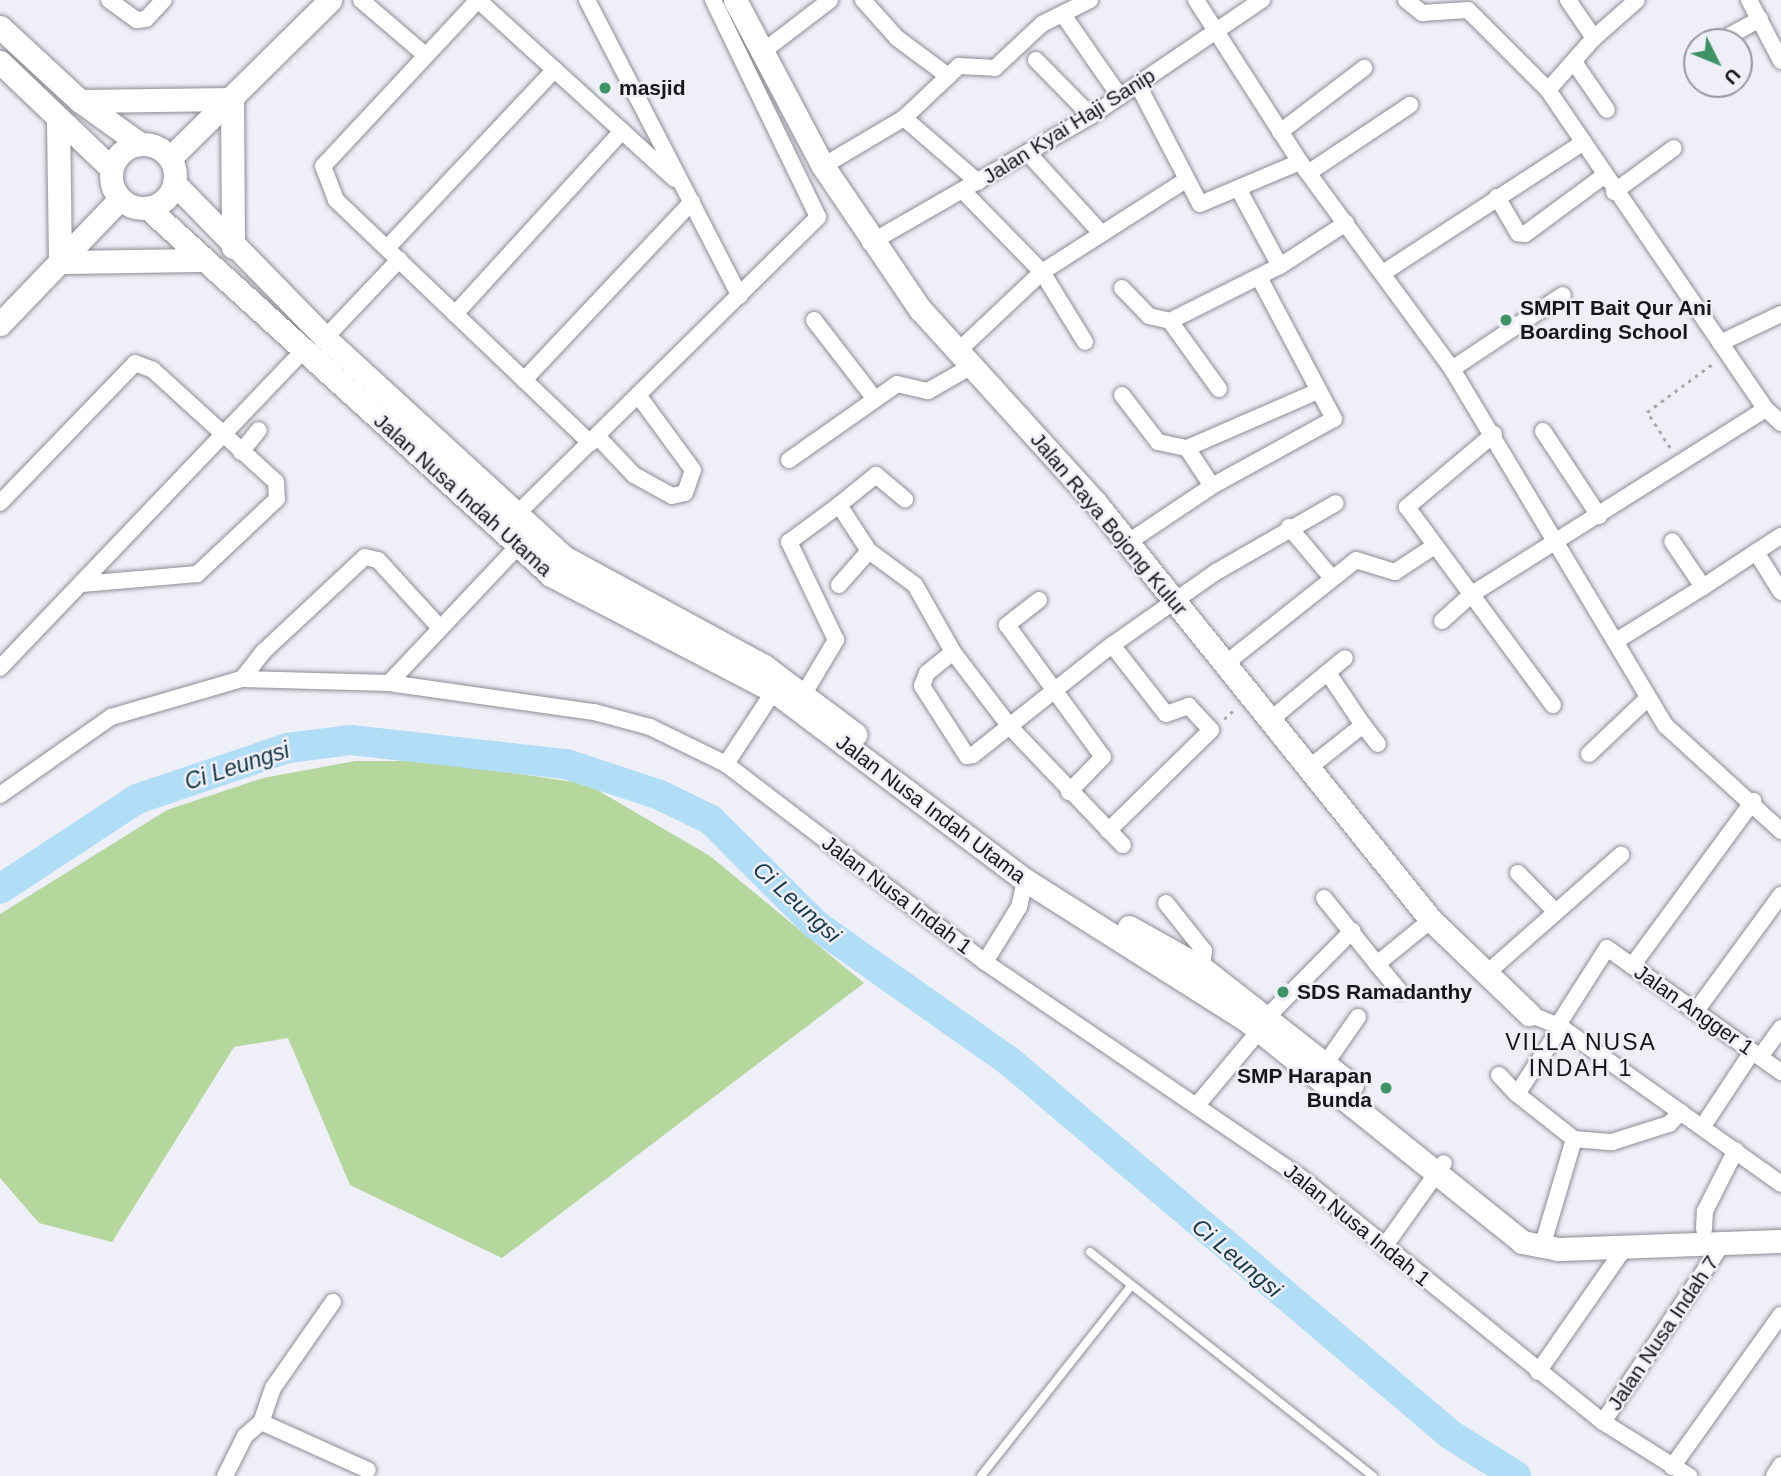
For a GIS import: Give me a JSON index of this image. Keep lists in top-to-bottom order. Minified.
{"streets":{"street":["Jalan Kyai Haji Sanip","Jalan Nusa Indah Utama","Jalan Raya Bojong Kulur","Jalan Nusa Indah 1","Jalan Angger 1","Jalan Nusa Indah 7"]},"crossings":[["Jalan Kyai Haji Sanip","Jalan Raya Bojong Kulur"],["Jalan Nusa Indah Utama","Jalan Nusa Indah 7"],["Jalan Nusa Indah 1","Jalan Nusa Indah 7"]],"districts":["VILLA NUSA INDAH 1"],"water":["Ci Leungsi"],"places":["masjid","SMPIT Bait Qur Ani Boarding School","SDS Ramadanthy","SMP Harapan Bunda"],"north":"bottom right"}
